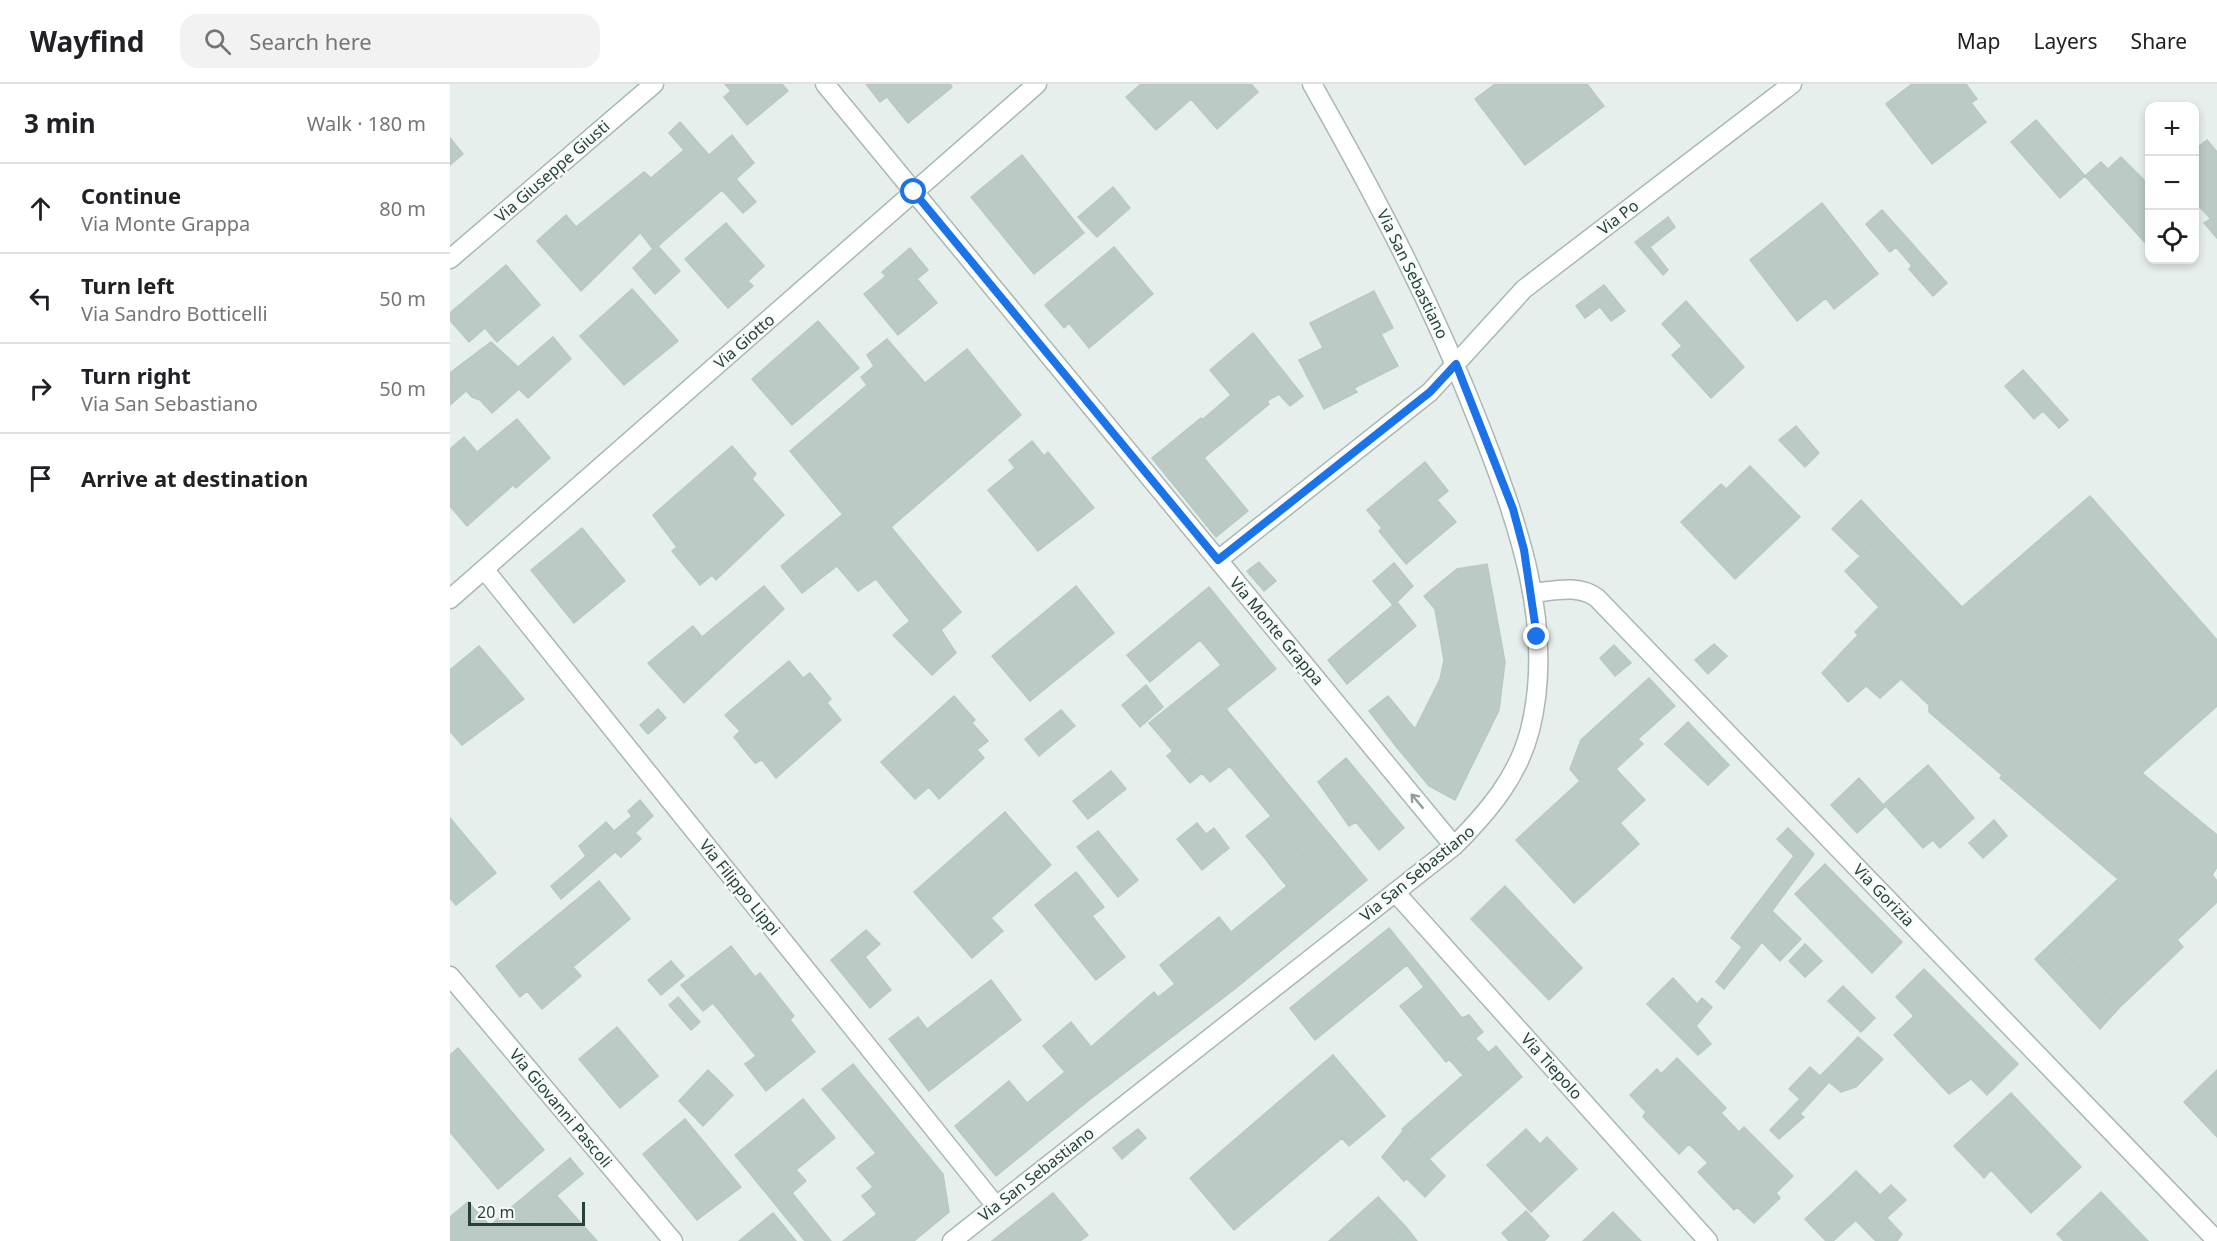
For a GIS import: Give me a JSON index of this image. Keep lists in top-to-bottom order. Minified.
{"streets":{"street":["Via Giuseppe Giusti","Via Po","Via San Sebastiano","Via Giotto","Via Monte Grappa","Via Filippo Lippi","Via Gorizia","Via Tiepolo","Via Giovanni Pascoli"]},"crossings":[["Via Po","Via San Sebastiano"],["Via Po","Via Monte Grappa"],["Via San Sebastiano","Via Monte Grappa"],["Via San Sebastiano","Via Filippo Lippi"],["Via San Sebastiano","Via Gorizia"],["Via San Sebastiano","Via Tiepolo"],["Via Giotto","Via Monte Grappa"],["Via Giotto","Via Filippo Lippi"]],"one_way":["Via Monte Grappa"],"scale_bar":"20 m","page":{"header":"Wayfind","search":"Search here","nav":["Map","Layers","Share"],"heading":["3 min","Walk · 180 m"],"map_buttons":["+","−"],"list":[["Continue","Via Monte Grappa","80 m"],["Turn left","Via Sandro Botticelli","50 m"],["Turn right","Via San Sebastiano","50 m"],"Arrive at destination"],"scale":"20 m"}}
